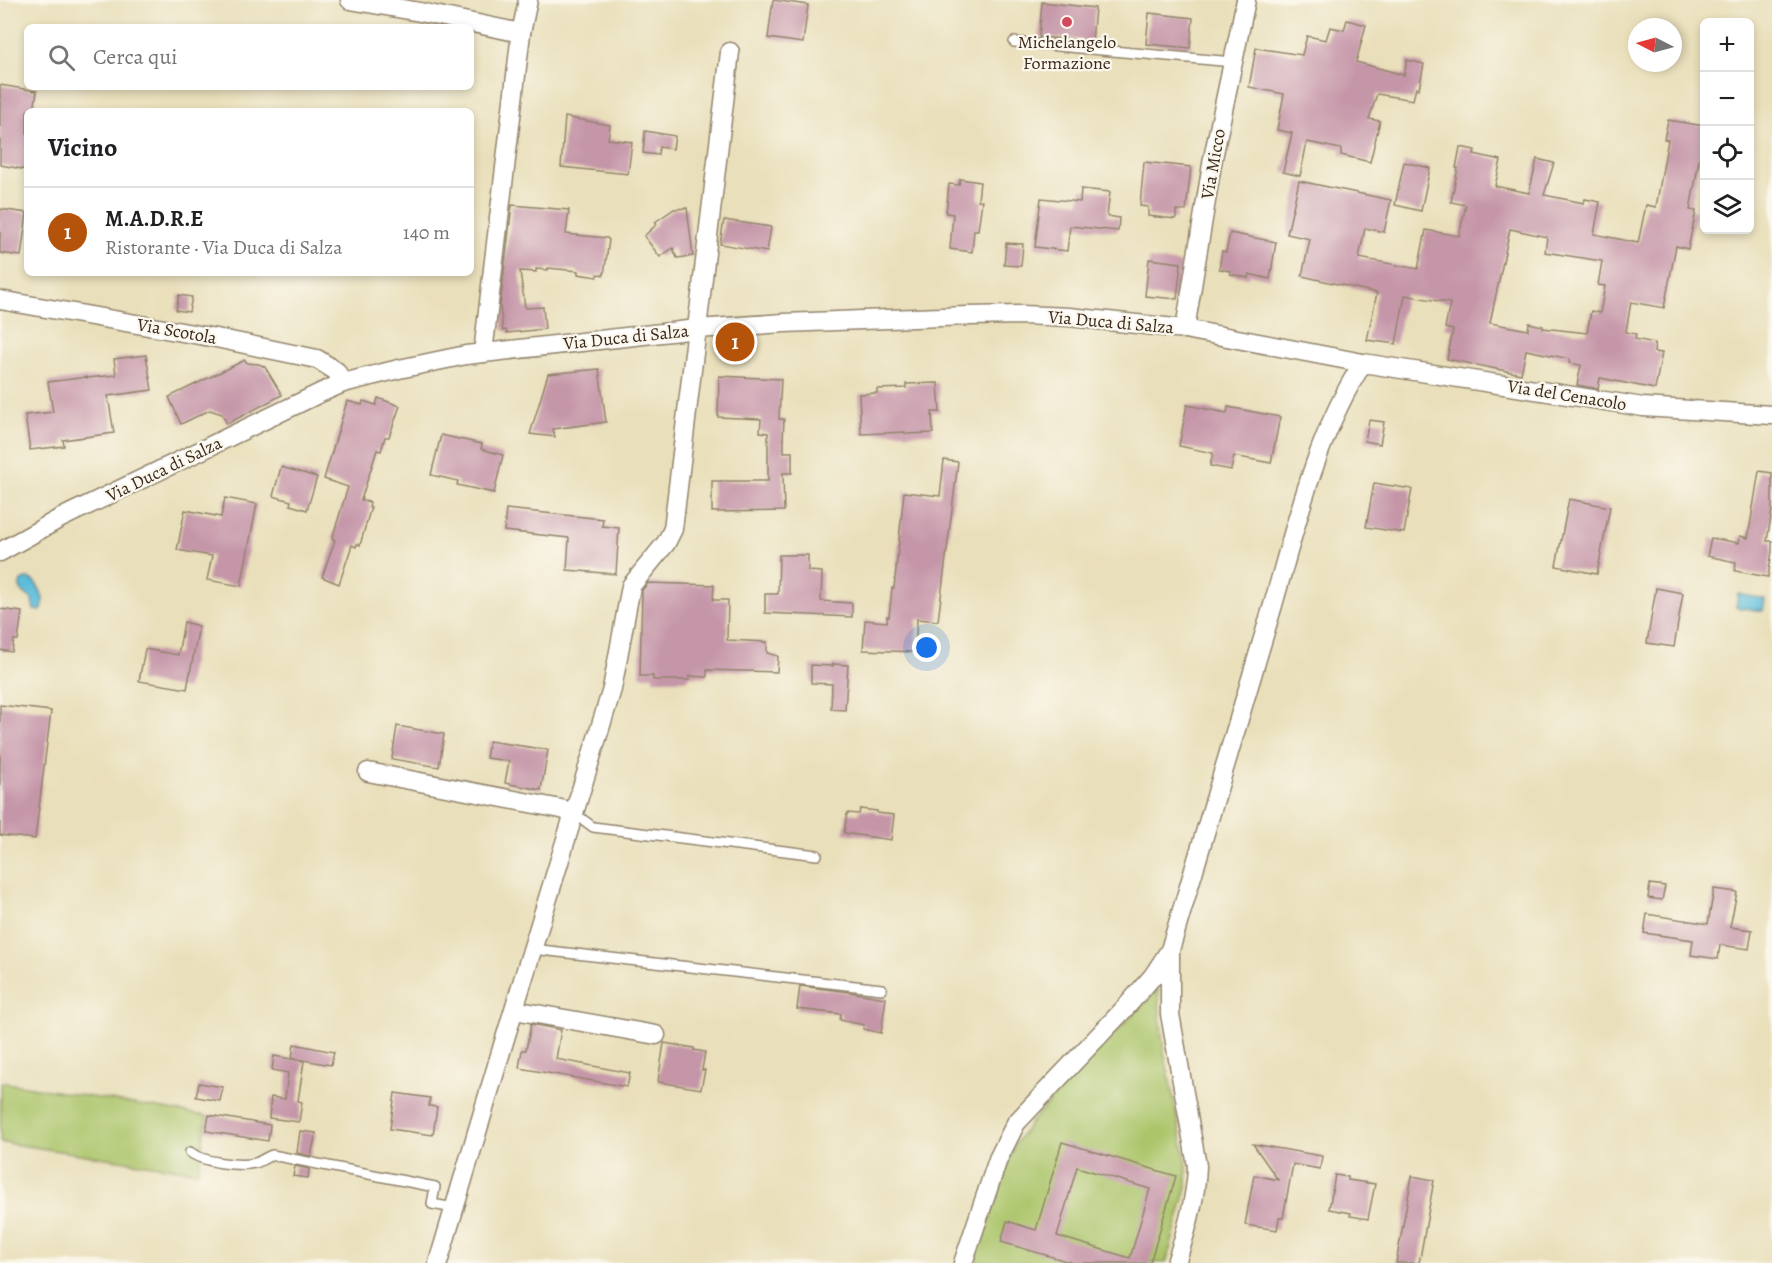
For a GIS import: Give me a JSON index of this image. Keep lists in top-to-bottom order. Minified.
{"streets":{"street":["Via Micco","Via Duca di Salza","Via Scotola","Via del Cenacolo"]},"crossings":[["Via Micco","Via Duca di Salza"],["Via Duca di Salza","Via Scotola"],["Via Duca di Salza","Via del Cenacolo"]],"places":["Michelangelo Formazione"],"north":"left","page":{"map_buttons":["+","−"],"search":"Cerca qui","heading":"Vicino","list":[{"mark":"1","name":"M.A.D.R.E","note":"Ristorante · Via Duca di Salza","value":"140 m"}],"pins":"1"}}
